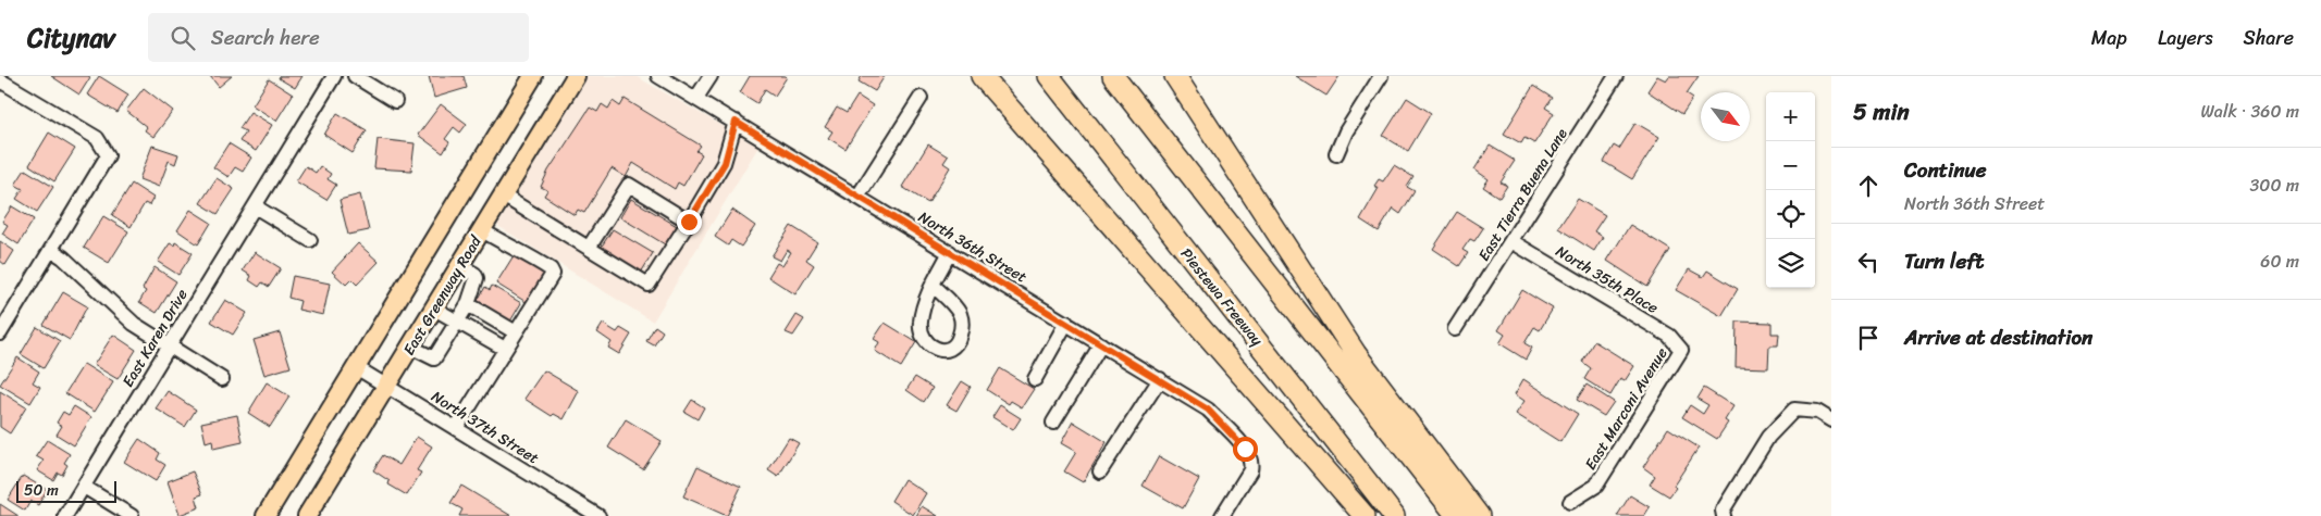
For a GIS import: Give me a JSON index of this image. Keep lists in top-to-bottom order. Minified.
{"streets":{"highway":["Piestewa Freeway"],"main road":["East Greenway Road"],"street":["East Tierra Buena Lane","North 36th Street","North 35th Place","East Karen Drive","East Marconi Avenue","North 37th Street"]},"crossings":[["East Tierra Buena Lane","North 35th Place"],["North 35th Place","East Marconi Avenue"],["East Greenway Road","North 37th Street"]],"scale_bar":"50 m","north":"bottom right","page":{"header":"Citynav","search":"Search here","nav":["Map","Layers","Share"],"heading":["5 min","Walk · 360 m"],"map_buttons":["+","−"],"list":[["Continue","North 36th Street","300 m"],["Turn left","60 m"],"Arrive at destination"],"scale":"50 m"}}
